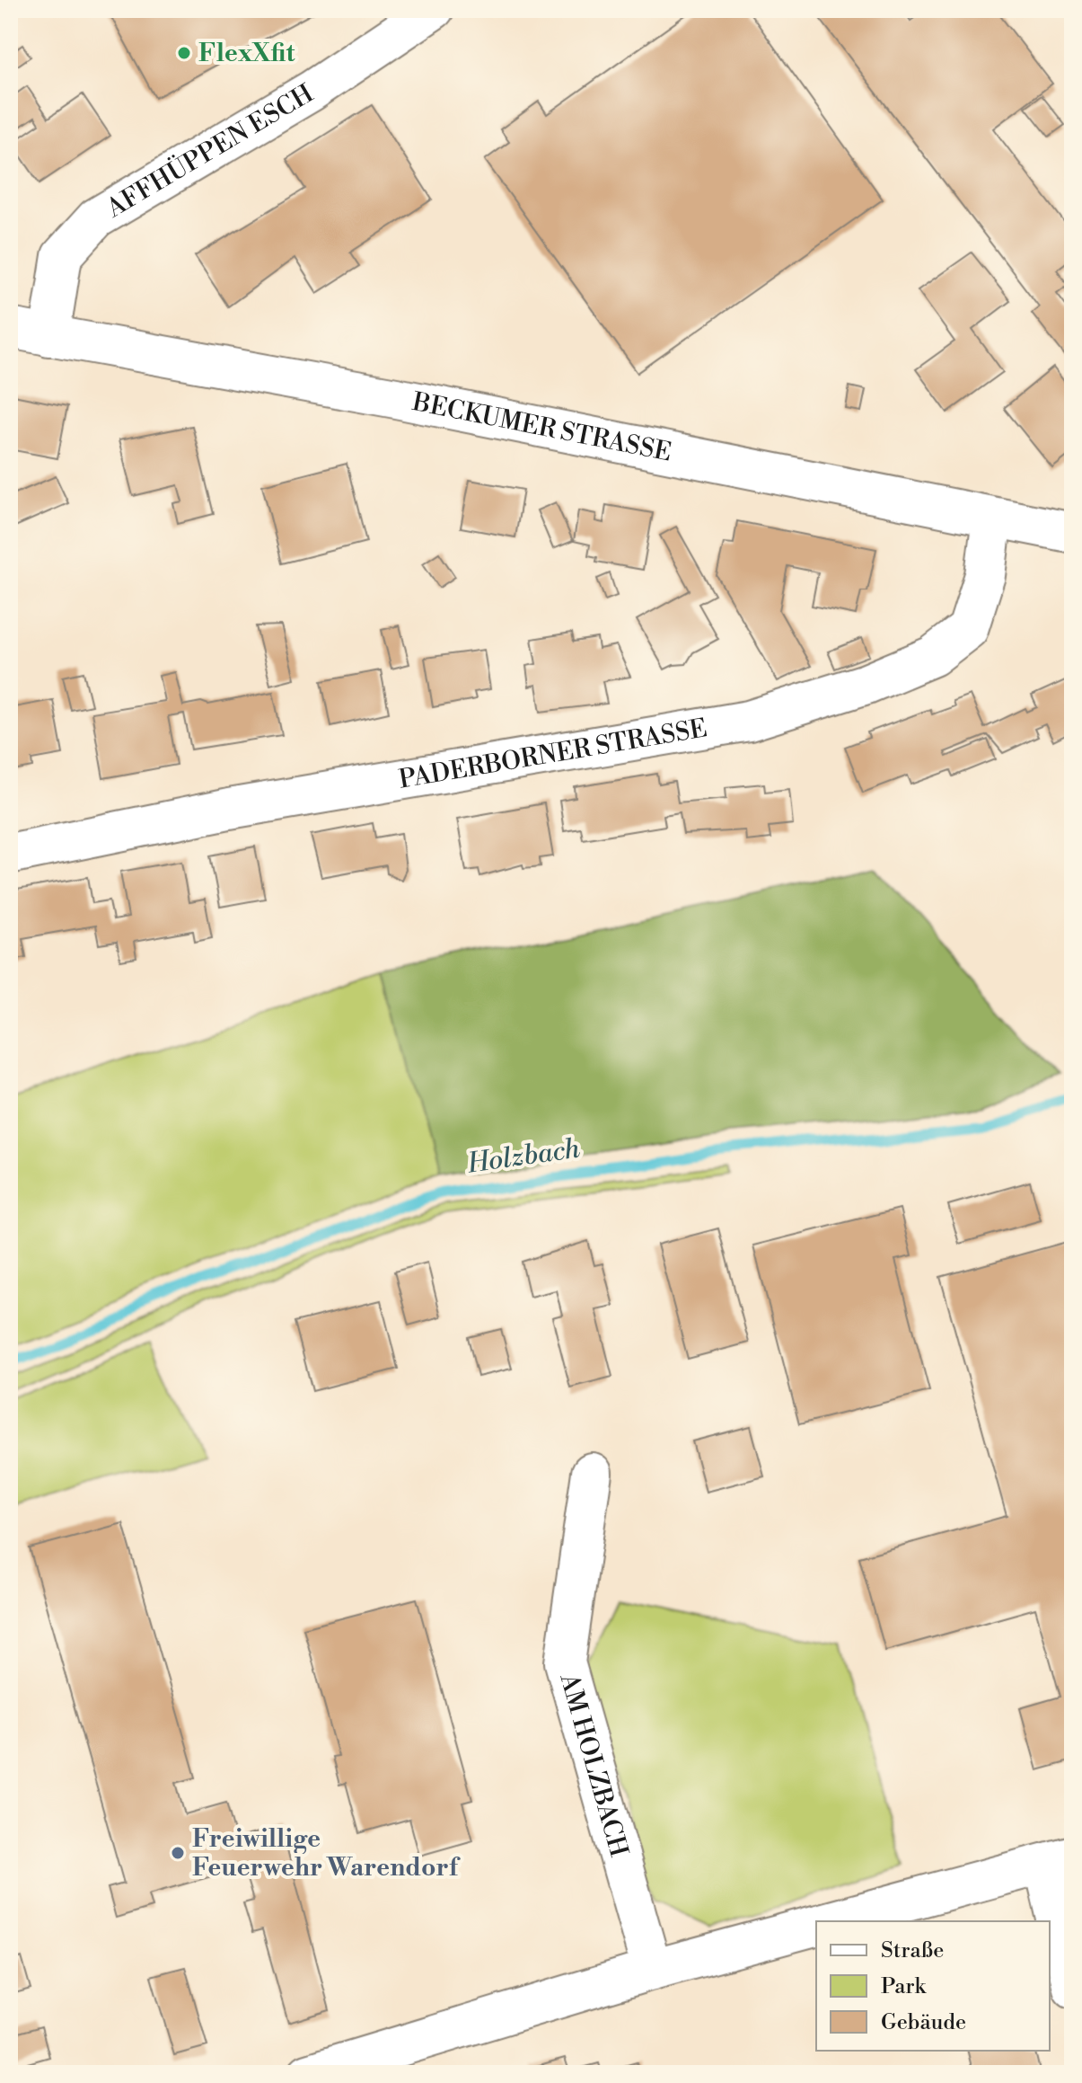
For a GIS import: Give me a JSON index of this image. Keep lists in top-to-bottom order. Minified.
{"streets":{"street":["AFFHÜPPEN ESCH","BECKUMER STRASSE","PADERBORNER STRASSE","AM HOLZBACH"]},"crossings":[["AFFHÜPPEN ESCH","BECKUMER STRASSE"],["BECKUMER STRASSE","PADERBORNER STRASSE"]],"water":["Holzbach"],"places":["FlexXfit","Freiwillige Feuerwehr Warendorf"],"legend":["Straße","Park","Gebäude"]}
